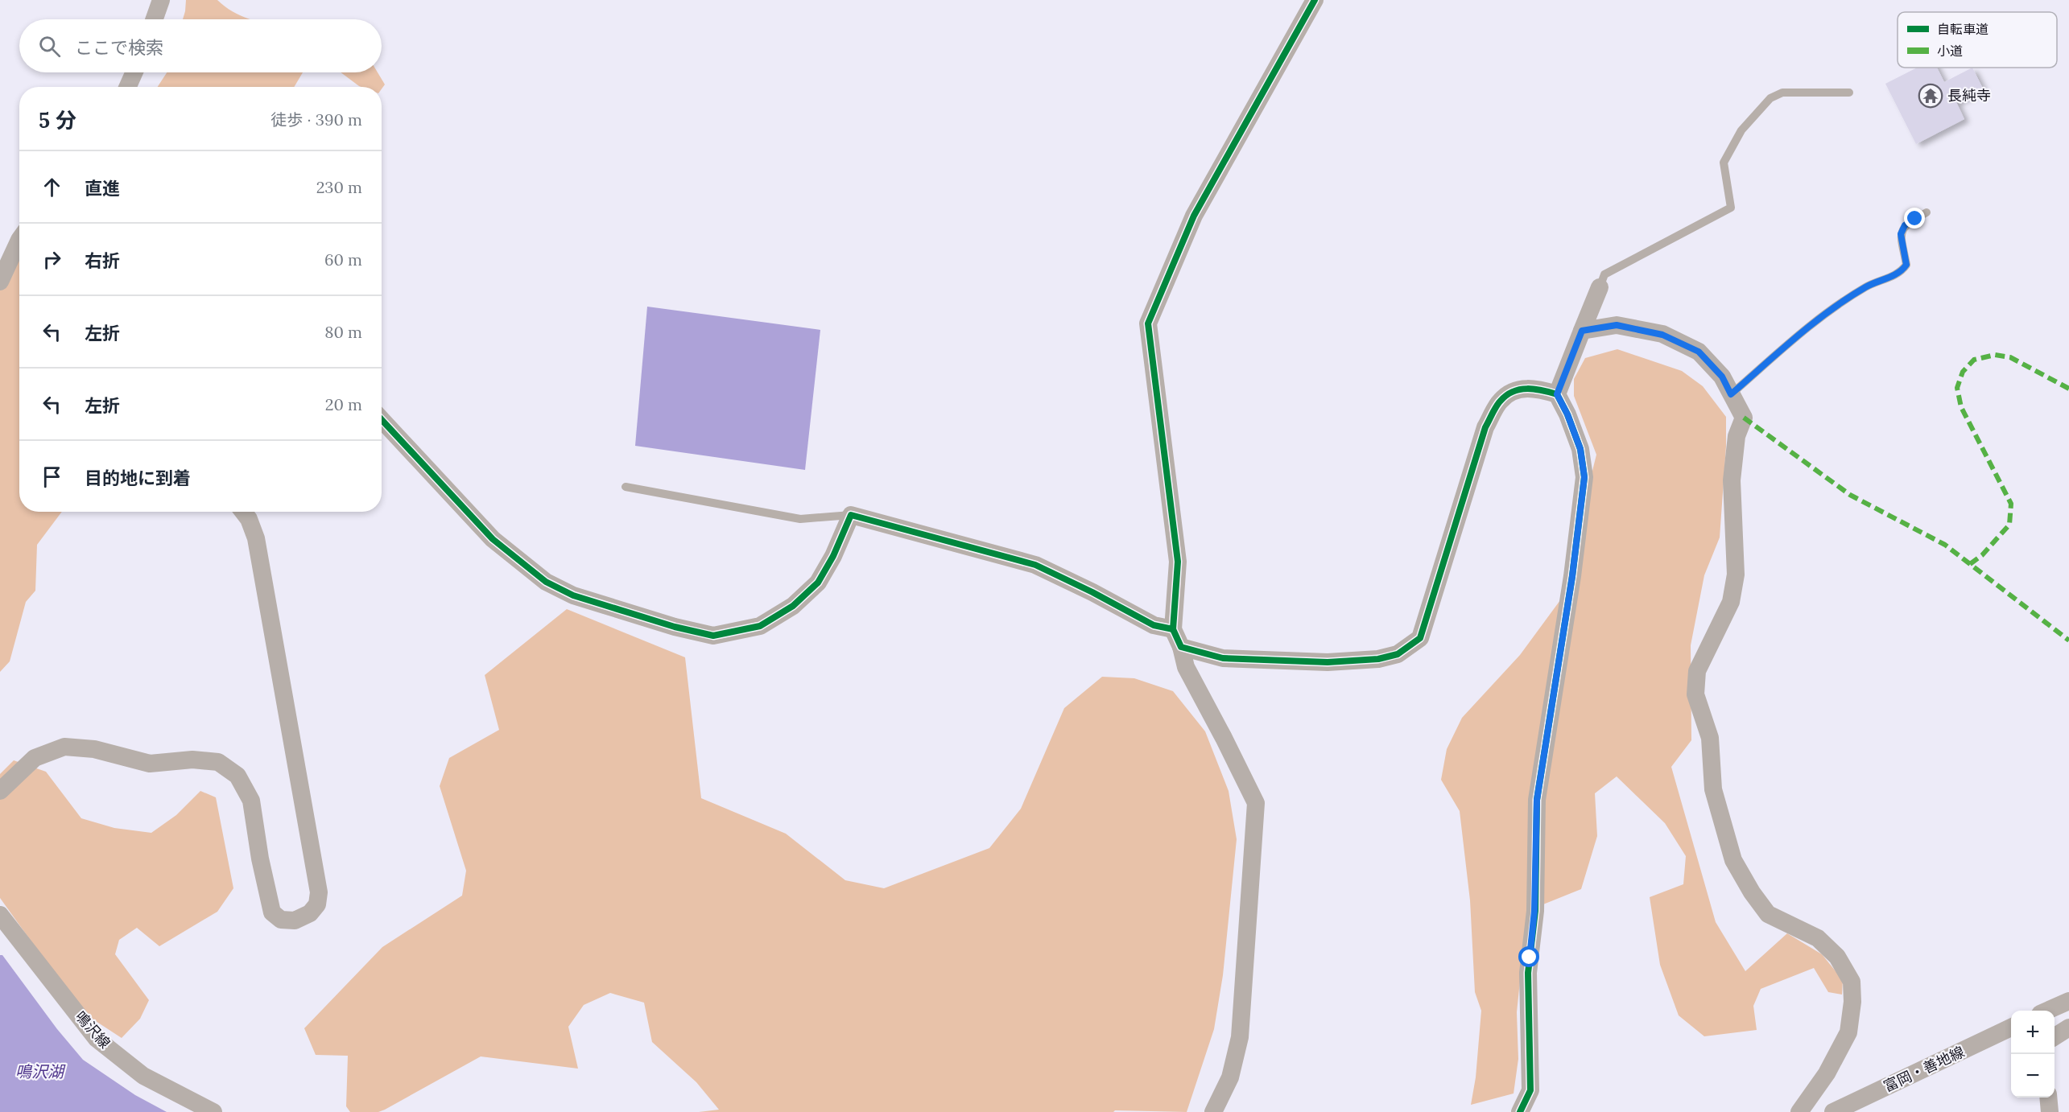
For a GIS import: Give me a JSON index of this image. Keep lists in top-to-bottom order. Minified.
{"streets":{"street":["鳴沢線","富岡・善地線"]},"water":["鳴沢湖"],"places":{"temple":["長純寺"]},"legend":["自転車道","小道"],"page":{"search":"ここで検索","heading":["5 分","徒歩 · 390 m"],"list":[["直進","230 m"],["右折","60 m"],["左折","80 m"],["左折","20 m"],"目的地に到着"],"map_buttons":["+","−"]}}
